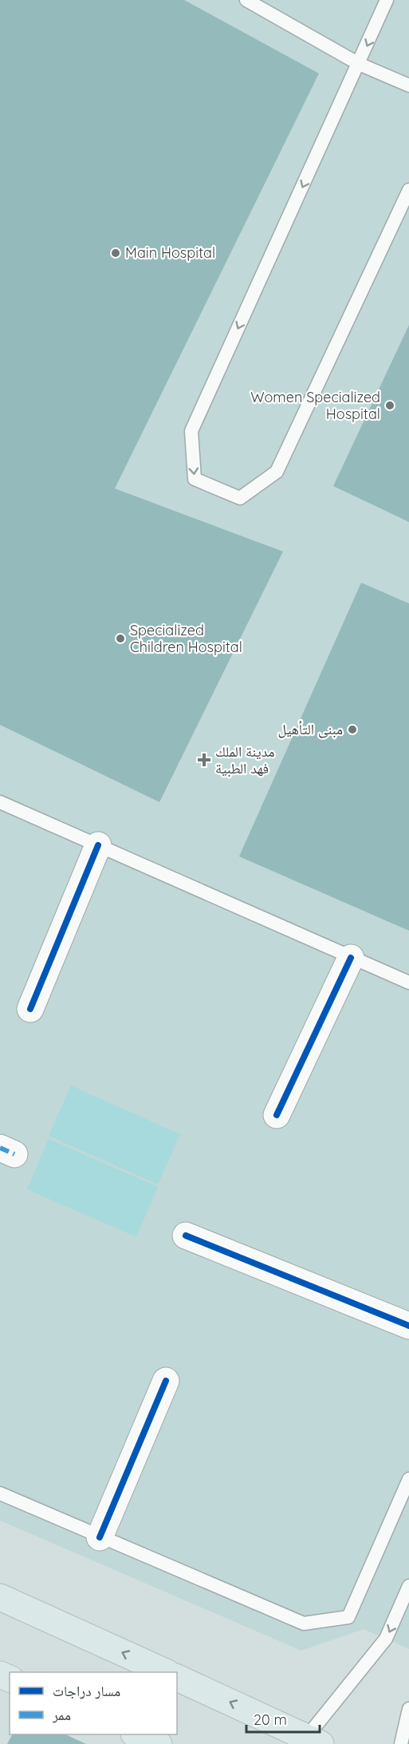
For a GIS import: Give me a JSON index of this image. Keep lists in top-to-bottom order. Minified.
{"places":{"other":["Main Hospital","Women Specialized Hospital","Specialized Children Hospital","مبنى التأهيل"],"health":["مدينة الملك فهد الطبية"]},"legend":["مسار دراجات","ممر"],"scale_bar":"20 m"}
